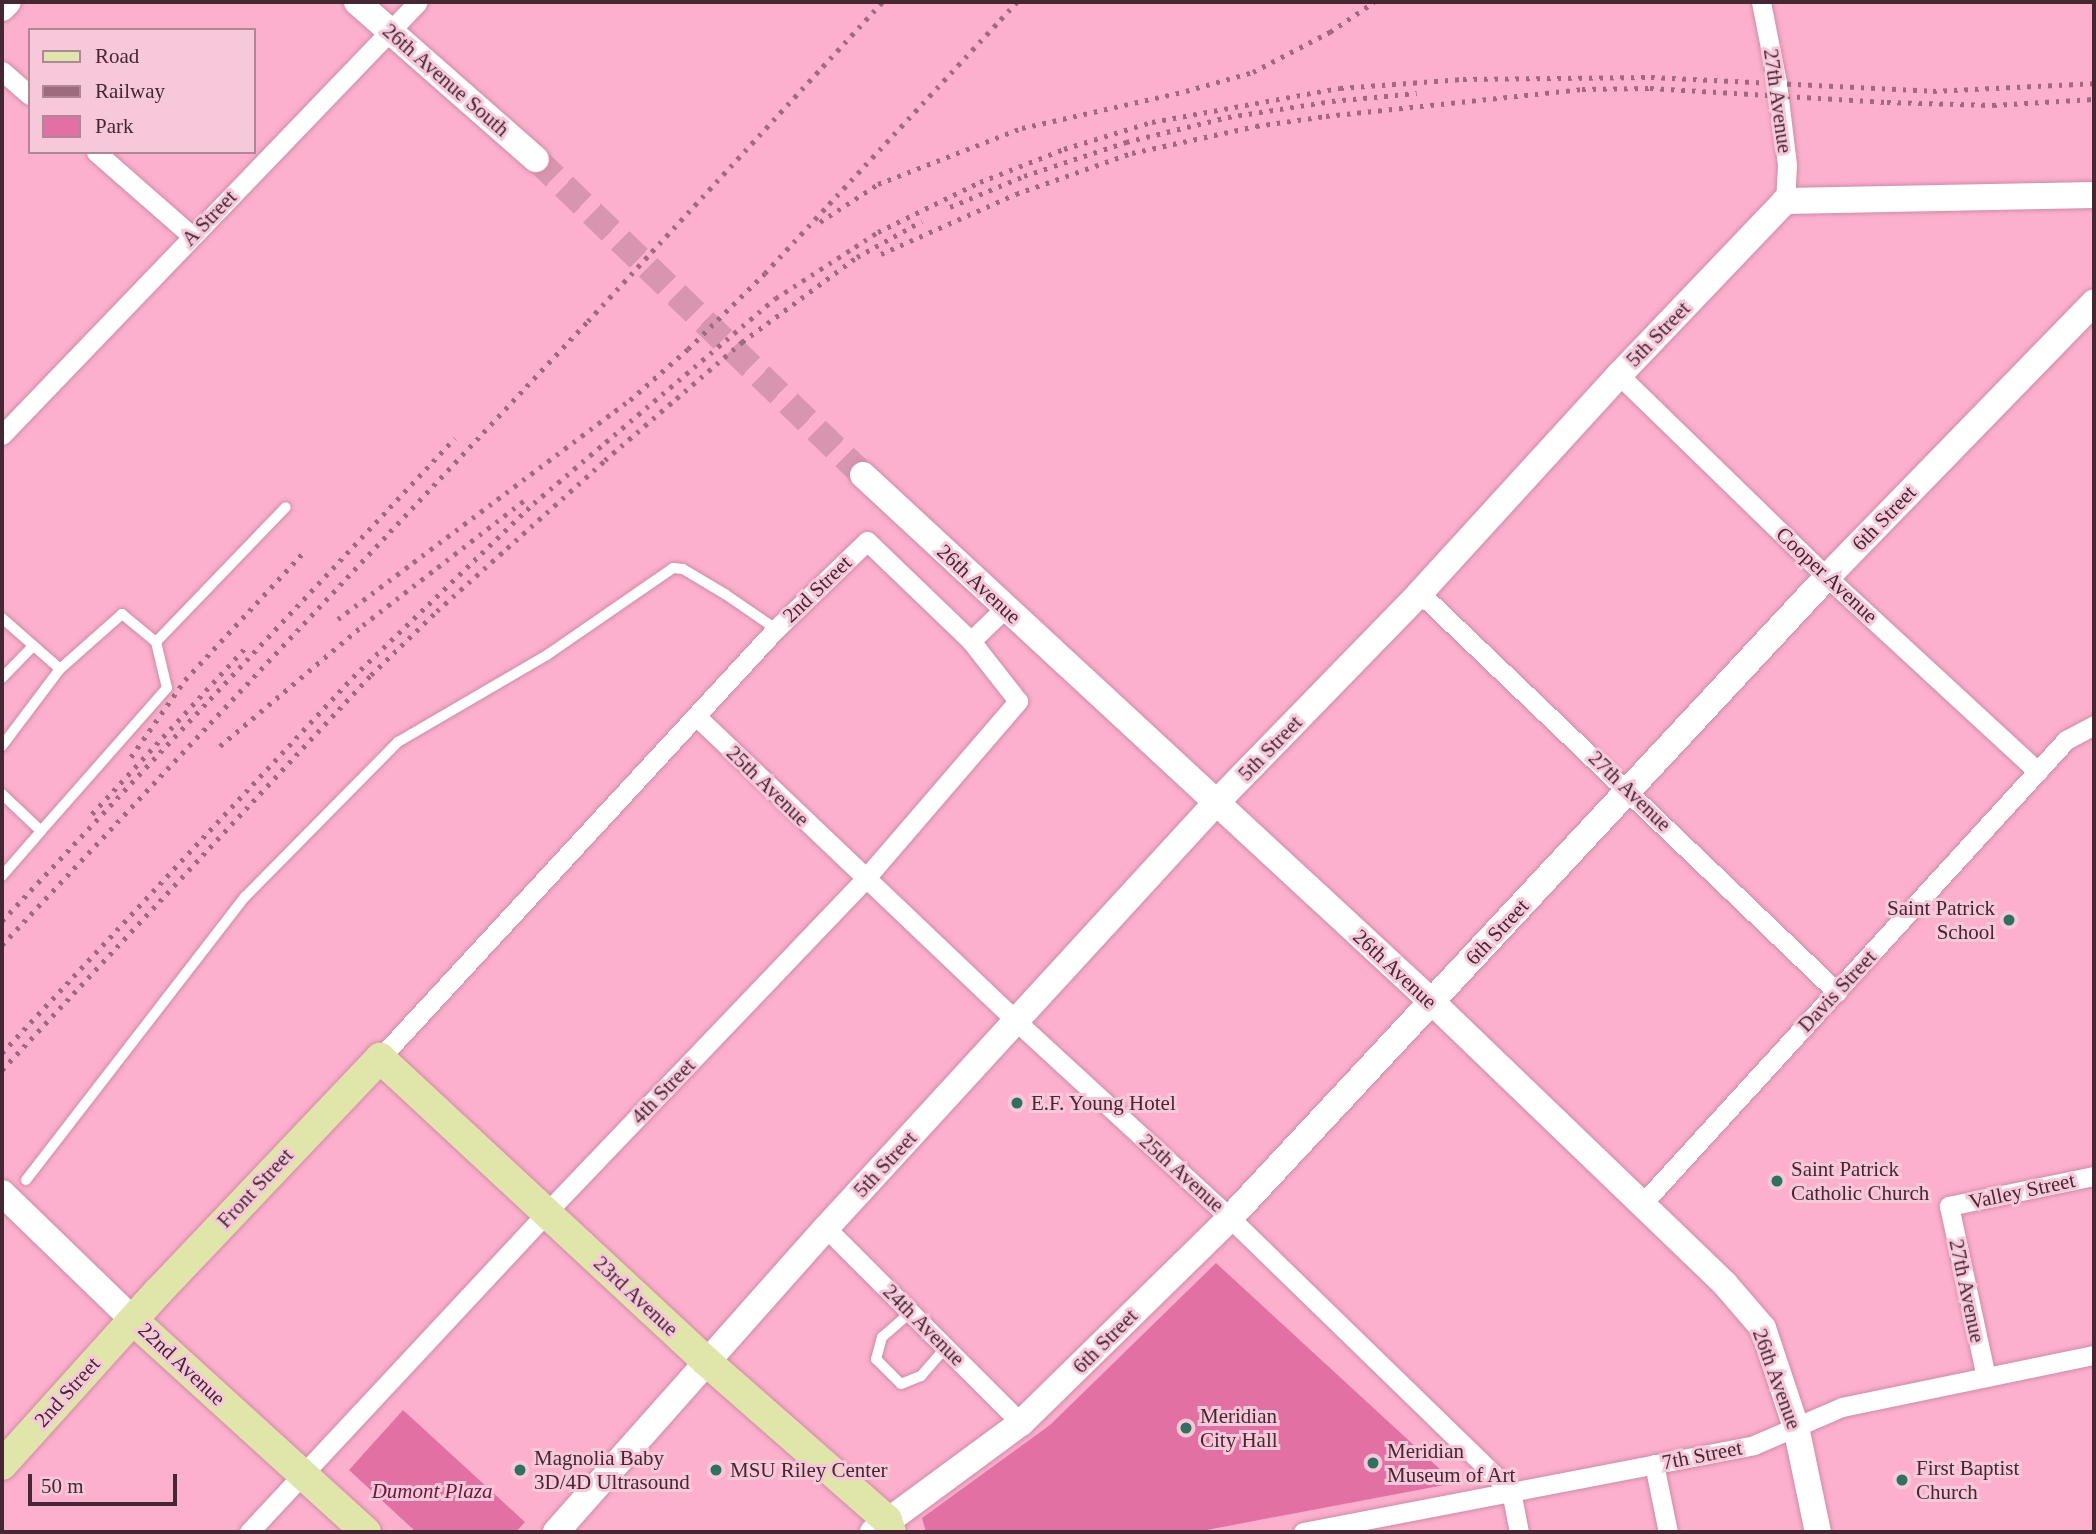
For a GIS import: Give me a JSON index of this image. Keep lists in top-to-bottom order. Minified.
{"streets":{"main road":["2nd Street","Front Street","23rd Avenue","22nd Avenue"],"street":["26th Avenue South","27th Avenue","A Street","5th Street","6th Street","Cooper Avenue","26th Avenue","25th Avenue","Davis Street","4th Street","Valley Street","24th Avenue","7th Street"]},"crossings":[["26th Avenue South","A Street"],["27th Avenue","5th Street"],["27th Avenue","6th Street"],["27th Avenue","Davis Street"],["27th Avenue","Valley Street"],["27th Avenue","7th Street"],["5th Street","Cooper Avenue"],["5th Street","26th Avenue"],["5th Street","25th Avenue"],["5th Street","23rd Avenue"],["5th Street","24th Avenue"],["6th Street","Cooper Avenue"],["6th Street","26th Avenue"],["6th Street","25th Avenue"],["6th Street","23rd Avenue"],["6th Street","24th Avenue"],["Cooper Avenue","Davis Street"],["26th Avenue","Davis Street"],["26th Avenue","7th Street"],["2nd Street","25th Avenue"],["2nd Street","4th Street"],["2nd Street","Front Street"],["2nd Street","23rd Avenue"],["2nd Street","22nd Avenue"],["25th Avenue","4th Street"],["25th Avenue","7th Street"],["4th Street","23rd Avenue"],["4th Street","22nd Avenue"],["Front Street","23rd Avenue"],["Front Street","22nd Avenue"]],"parks":["Dumont Plaza"],"places":["Saint Patrick School","E.F. Young Hotel","Saint Patrick Catholic Church","Meridian City Hall","Meridian Museum of Art","Magnolia Baby 3D/4D Ultrasound","MSU Riley Center","First Baptist Church"],"legend":["Road","Railway","Park"],"scale_bar":"50 m"}
